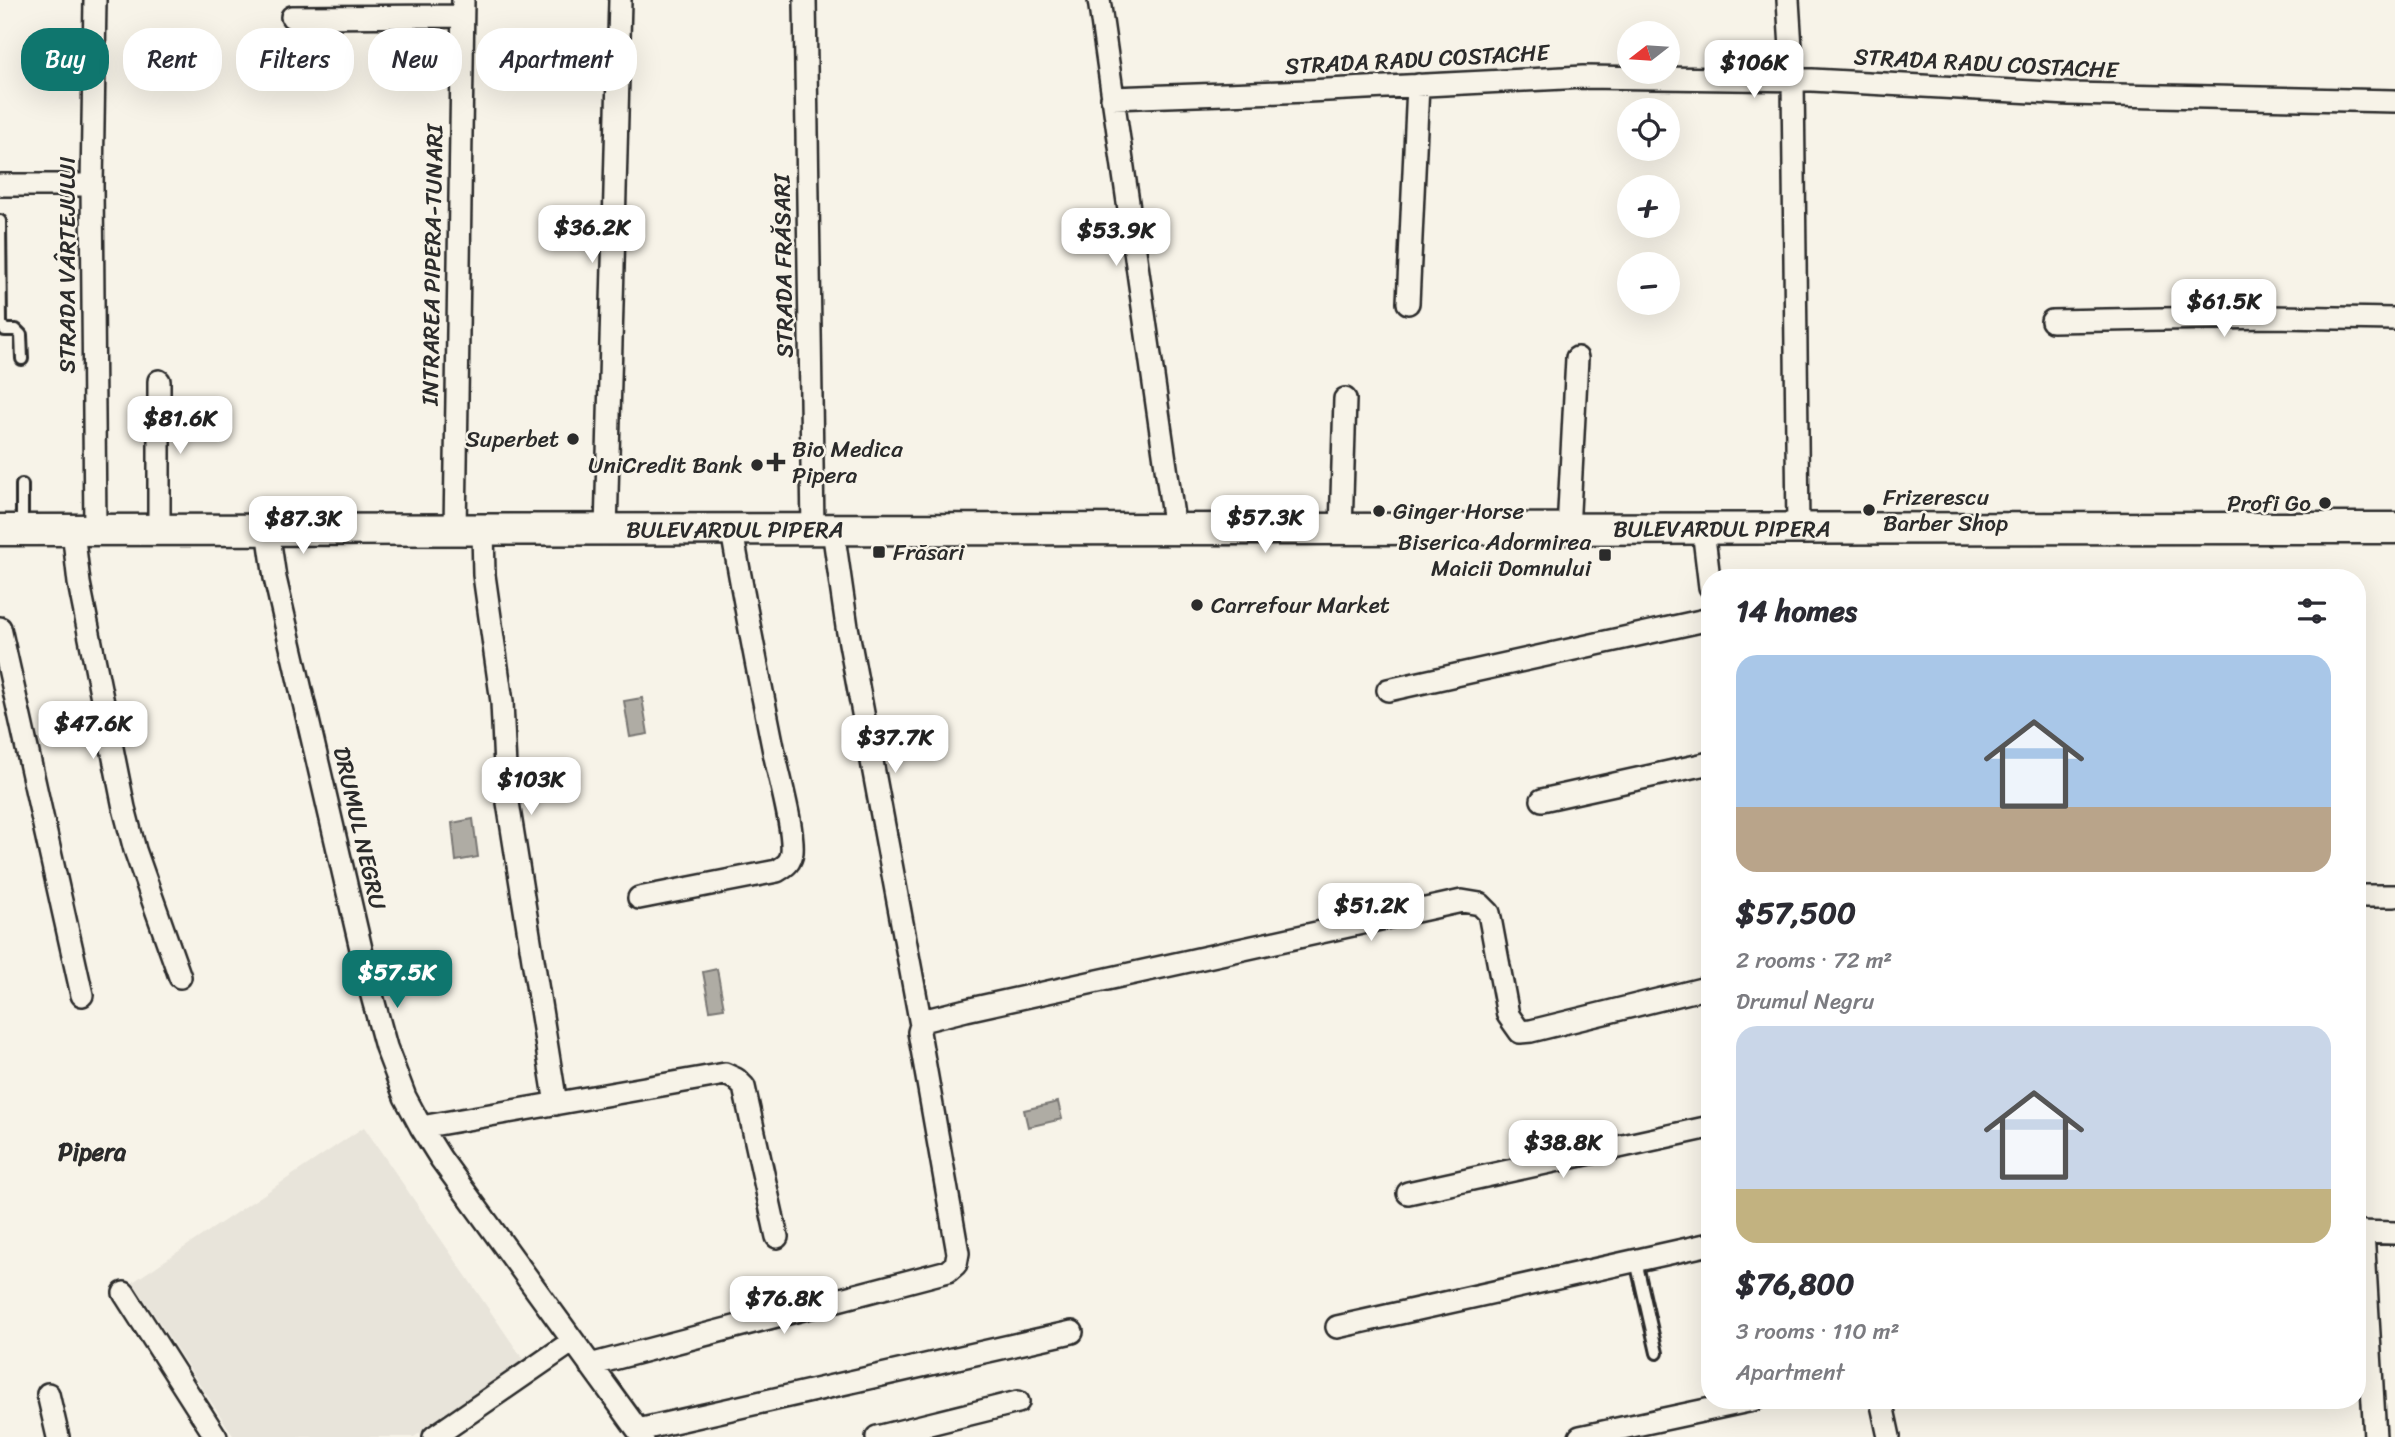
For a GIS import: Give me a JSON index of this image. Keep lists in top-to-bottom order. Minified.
{"streets":{"main road":["BULEVARDUL PIPERA"],"street":["STRADA RADU COSTACHE","STRADA VÂRTEJULUI","INTRAREA PIPERA-TUNARI","STRADA FRĂSARI","DRUMUL NEGRU"]},"crossings":[["STRADA VÂRTEJULUI","BULEVARDUL PIPERA"],["INTRAREA PIPERA-TUNARI","BULEVARDUL PIPERA"],["STRADA FRĂSARI","BULEVARDUL PIPERA"],["STRADA FRĂSARI","DRUMUL NEGRU"],["BULEVARDUL PIPERA","DRUMUL NEGRU"]],"districts":["Pipera"],"places":{"other":["Superbet","UniCredit Bank","Profi Go","Frizerescu Barber Shop","Ginger Horse","Carrefour Market"],"health":["Bio Medica Pipera"],"transit":["Frăsari","Biserica Adormirea Maicii Domnului"]},"north":"left","page":{"map_buttons":["+","−"],"chip":["Buy","Rent","Filters","New","Apartment"],"price":["$106K","$36.2K","$53.9K","$61.5K","$81.6K","$57.3K","$87.3K","$47.6K","$37.7K","$103K","$51.2K","$57.5K","$38.8K","$76.8K"],"heading":"14 homes","list":[{"name":"$57,500","note":"2 rooms · 72 m² · Drumul Negru"},{"name":"$76,800","note":"3 rooms · 110 m² · Apartment"}]}}
